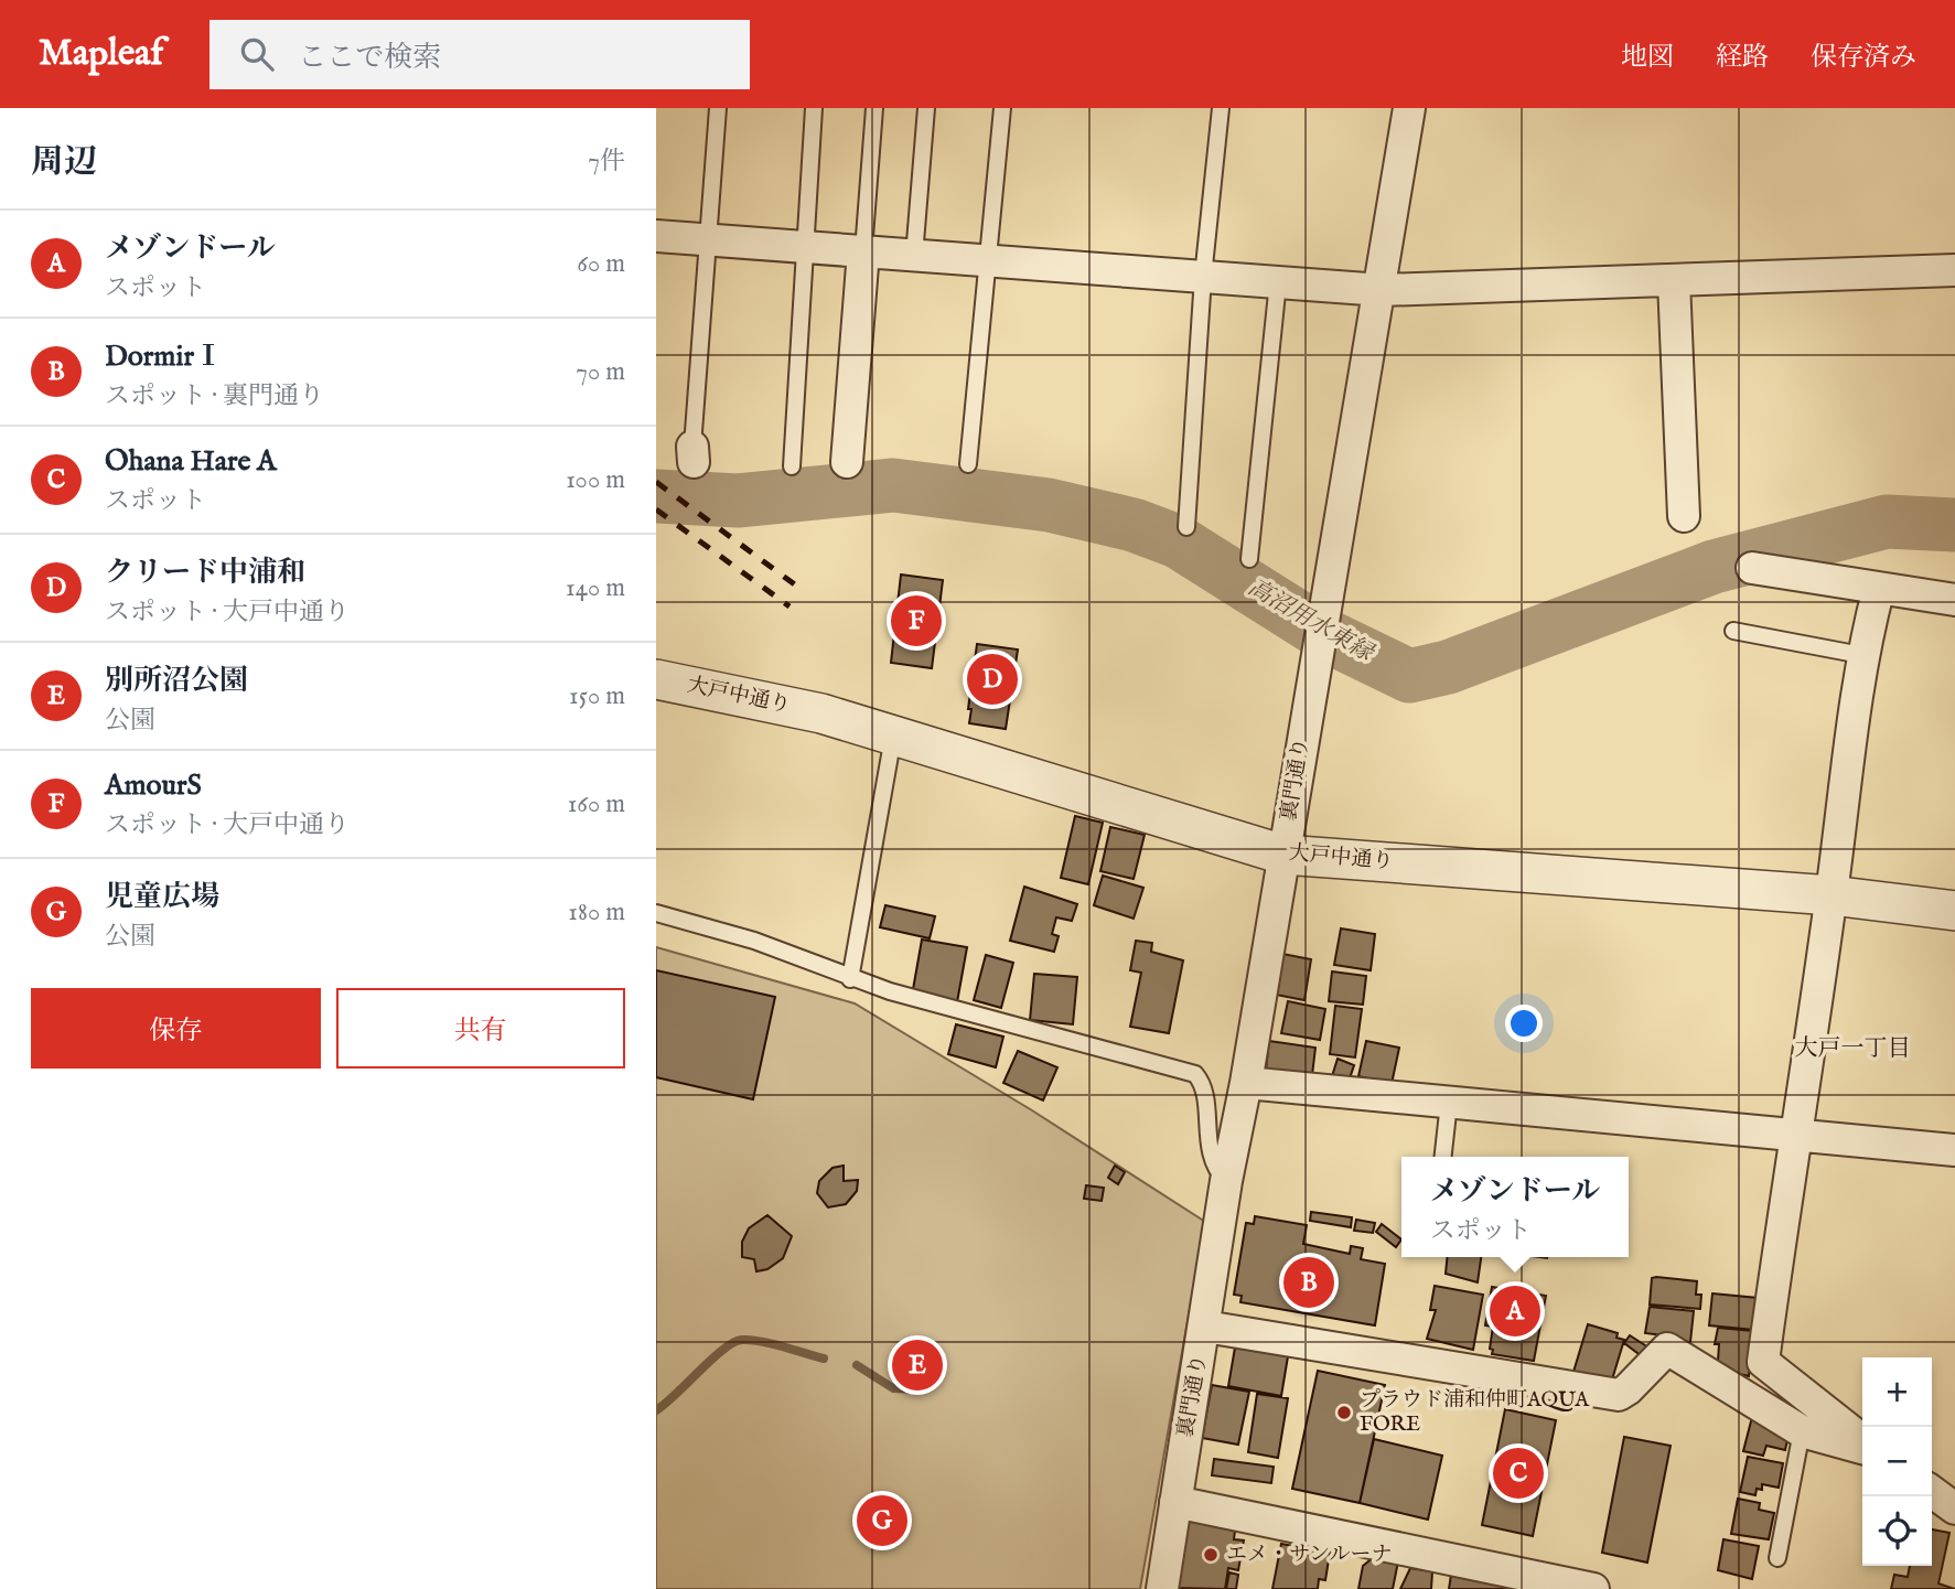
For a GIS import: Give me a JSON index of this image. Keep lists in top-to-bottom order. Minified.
{"streets":{"street":["大戸中通り","裏門通り"]},"crossings":[["大戸中通り","裏門通り"]],"districts":["大戸一丁目"],"water":["高沼用水東縁"],"places":["プラウド浦和仲町AQUA FORE","エメ・サンルーナ"],"page":{"header":"Mapleaf","search":"ここで検索","nav":["地図","経路","保存済み"],"heading":["周辺","7件"],"list":[{"mark":"A","name":"メゾンドール","note":"スポット","value":"60 m"},{"mark":"B","name":"DormirⅠ","note":"スポット · 裏門通り","value":"70 m"},{"mark":"C","name":"Ohana Hare A","note":"スポット","value":"100 m"},{"mark":"D","name":"クリード中浦和","note":"スポット · 大戸中通り","value":"140 m"},{"mark":"E","name":"別所沼公園","note":"公園","value":"150 m"},{"mark":"F","name":"AmourS","note":"スポット · 大戸中通り","value":"160 m"},{"mark":"G","name":"児童広場","note":"公園","value":"180 m"}],"pins":["F","D","B","A","E","C","G"],"buttons":["保存","共有"],"popup":["メゾンドール","スポット"],"map_buttons":["+","−"]}}
